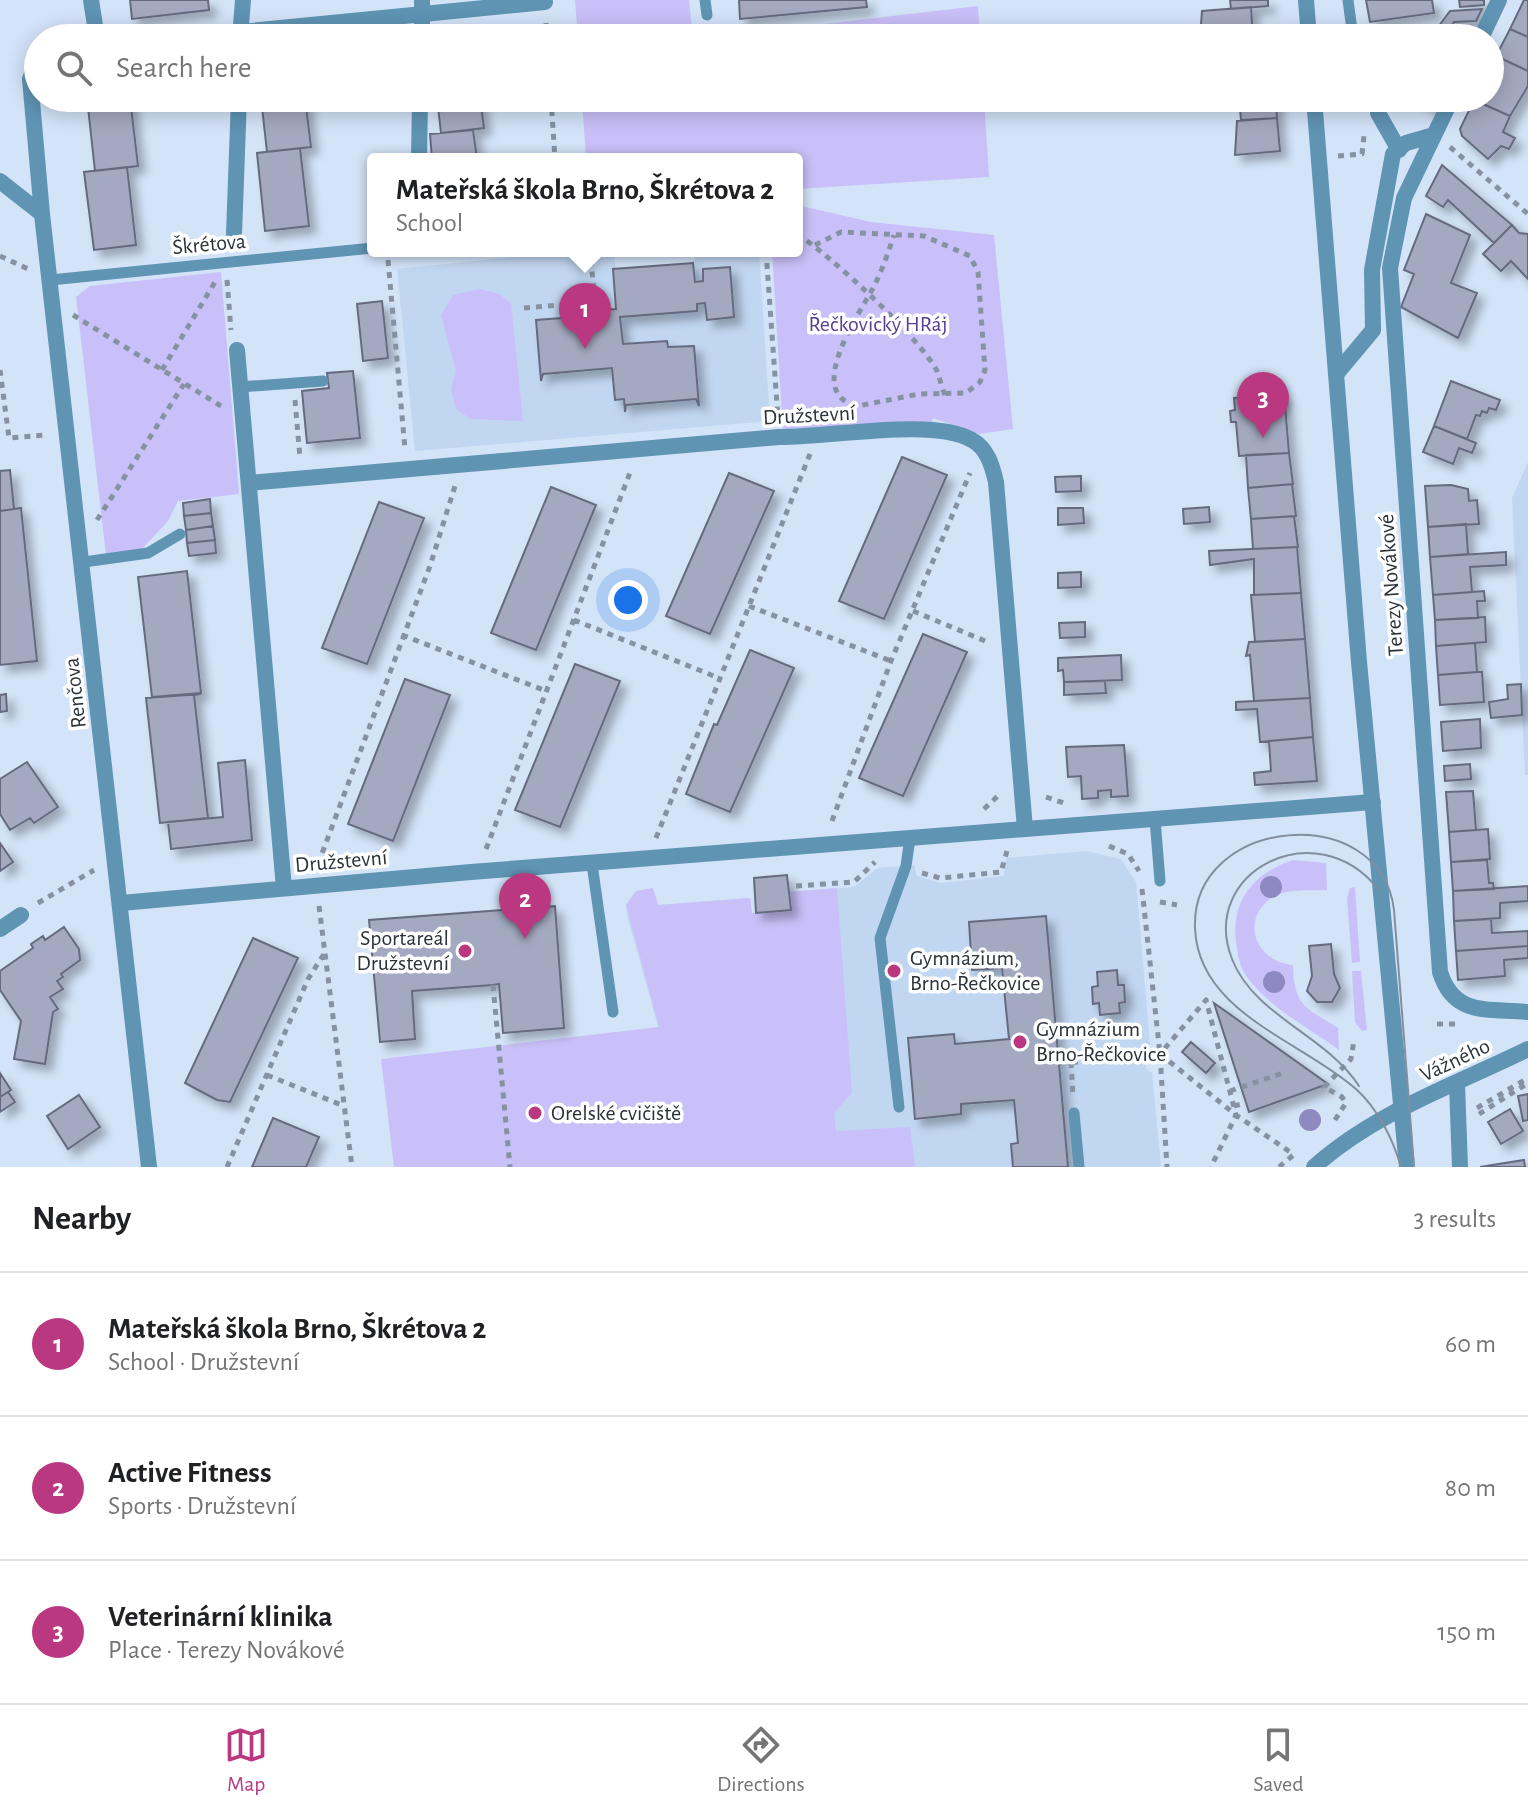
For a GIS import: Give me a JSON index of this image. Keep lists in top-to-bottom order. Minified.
{"streets":{"street":["Družstevní","Terezy Novákové","Renčova","Vážného"],"lane":["Škrétova"]},"crossings":[["Škrétova","Renčova"],["Družstevní","Terezy Novákové"],["Družstevní","Renčova"],["Terezy Novákové","Vážného"]],"parks":["Řečkovický HRáj"],"places":["Sportareál Družstevní","Gymnázium, Brno-Řečkovice","Gymnázium Brno-Řečkovice","Orelské cvičiště"],"page":{"search":"Search here","popup":["Mateřská škola Brno, Škrétova 2","School"],"pins":["1","3","2"],"heading":["Nearby","3 results"],"list":[{"mark":"1","name":"Mateřská škola Brno, Škrétova 2","note":"School · Družstevní","value":"60 m"},{"mark":"2","name":"Active Fitness","note":"Sports · Družstevní","value":"80 m"},{"mark":"3","name":"Veterinární klinika","note":"Place · Terezy Novákové","value":"150 m"}],"nav":["Map","Directions","Saved"]}}
